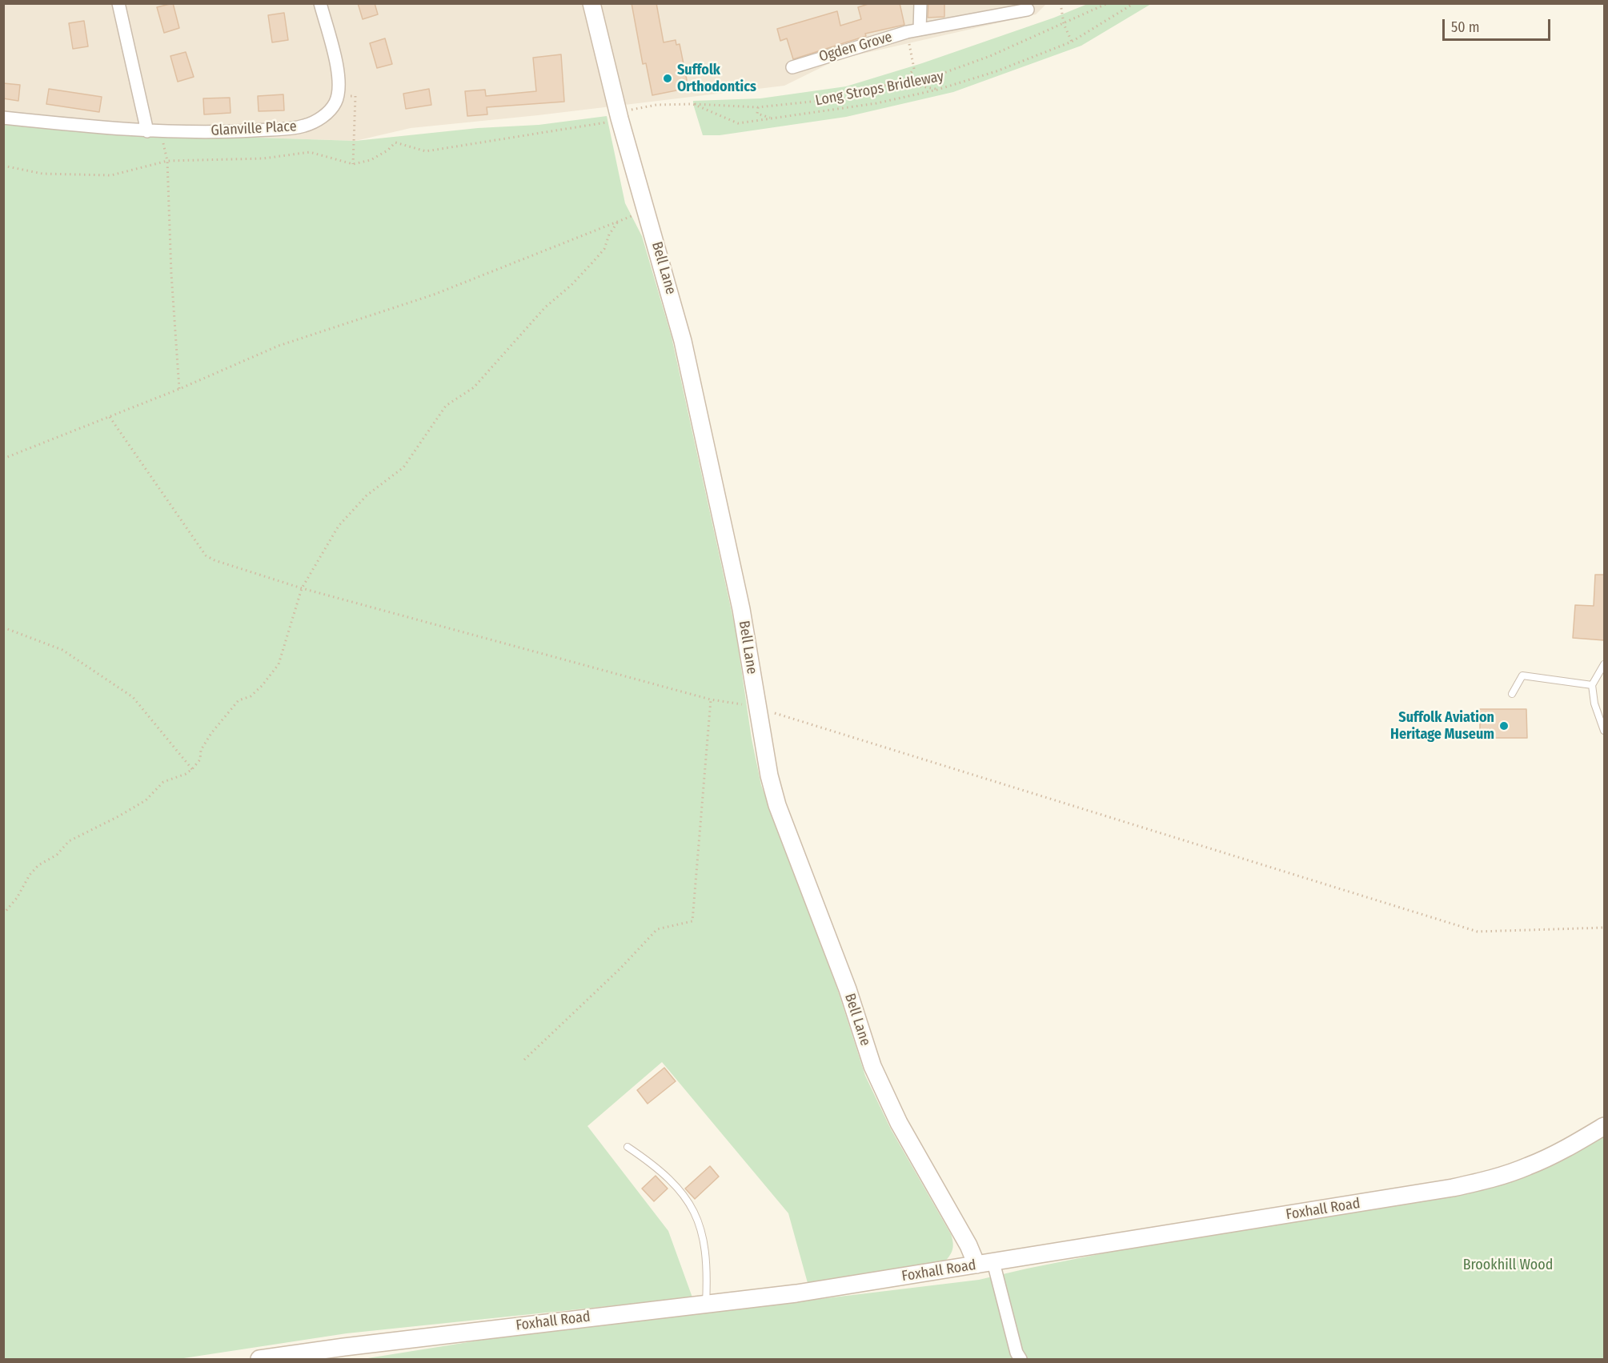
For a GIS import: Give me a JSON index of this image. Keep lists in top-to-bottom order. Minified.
{"streets":{"street":["Ogden Grove","Glanville Place","Bell Lane","Foxhall Road"],"path":["Long Strops Bridleway"]},"crossings":[["Long Strops Bridleway","Bell Lane"],["Bell Lane","Foxhall Road"]],"parks":["Brookhill Wood"],"places":["Suffolk Orthodontics","Suffolk Aviation Heritage Museum"],"scale_bar":"50 m"}
